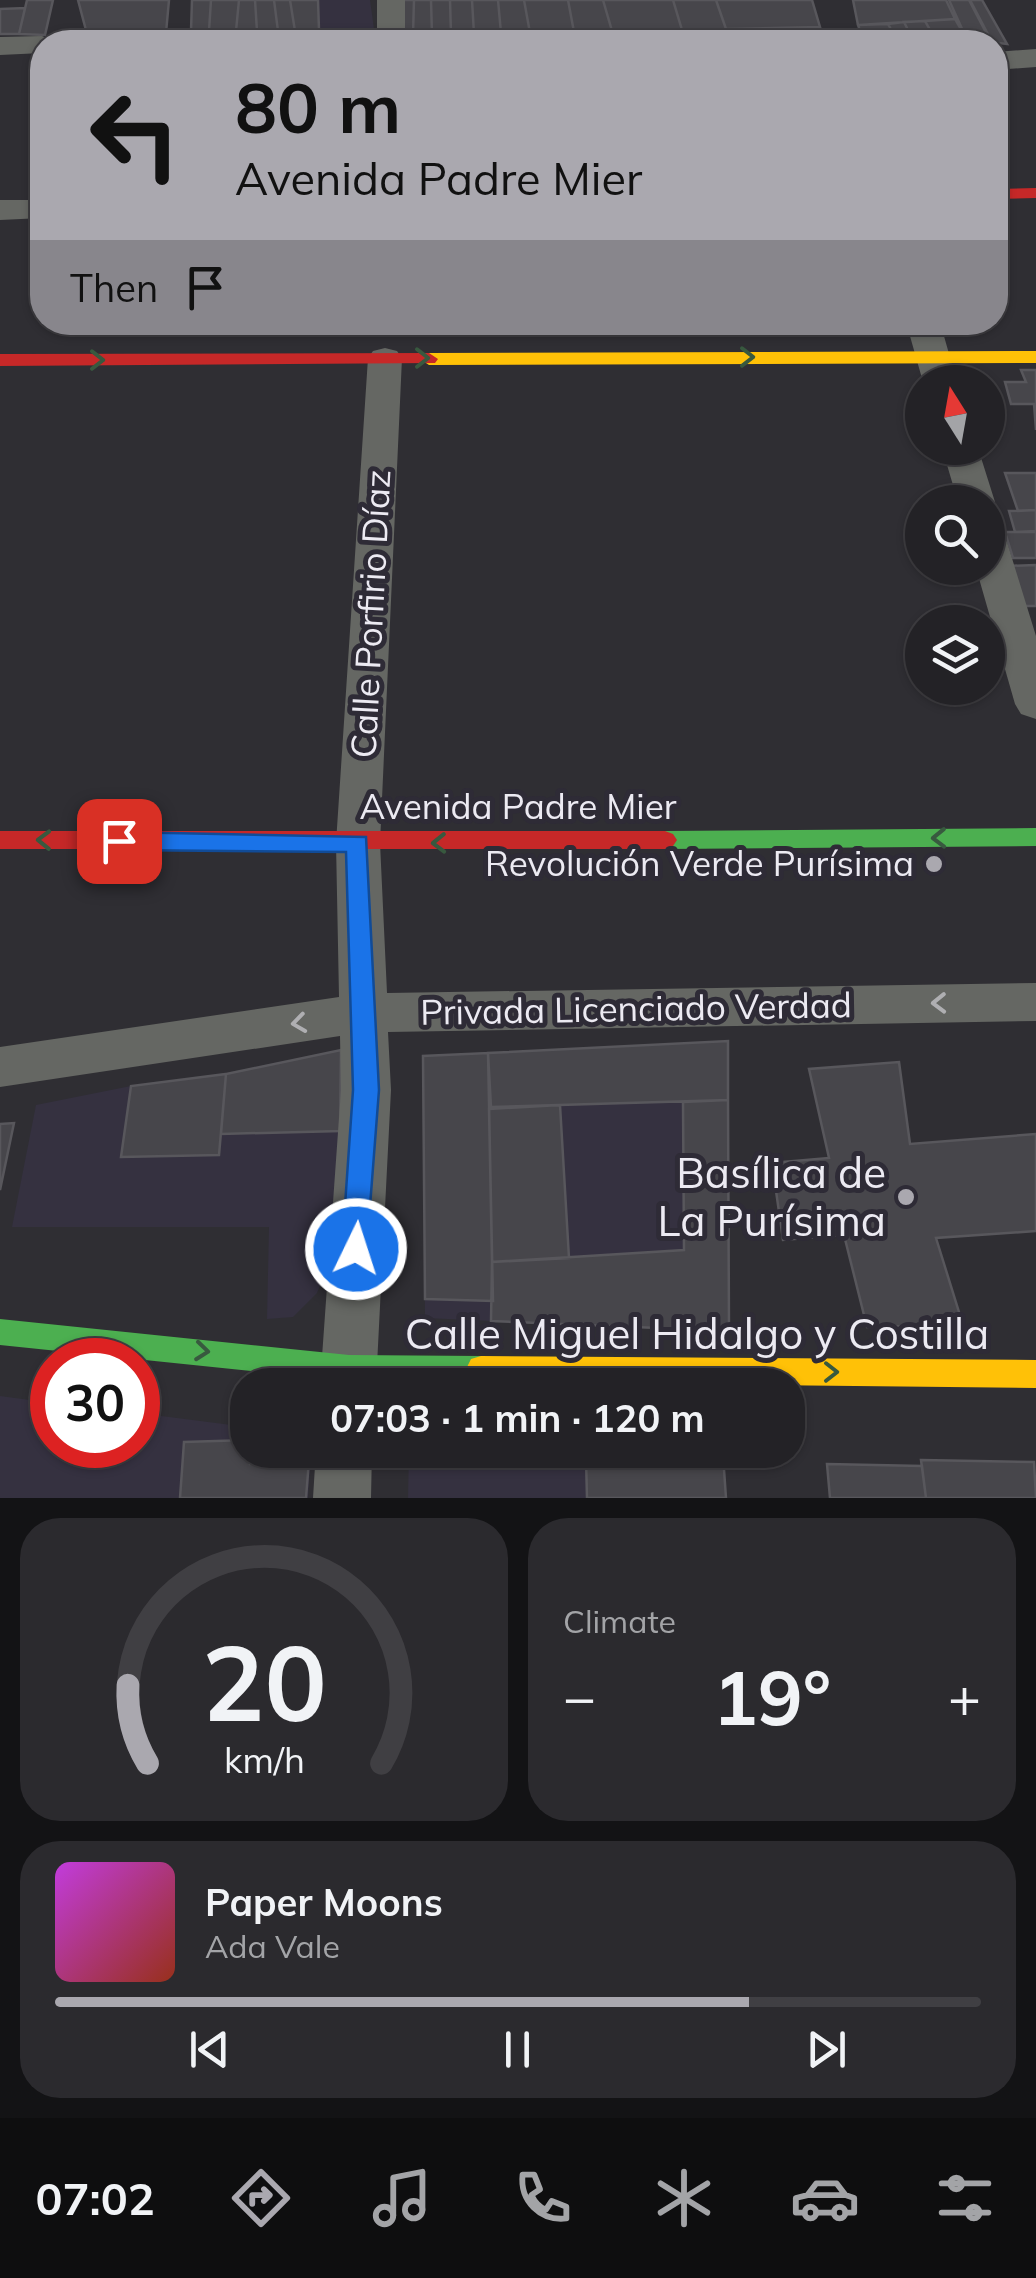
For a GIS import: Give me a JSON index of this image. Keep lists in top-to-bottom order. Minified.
{"streets":{"street":["Calle Porfirio Díaz","Avenida Padre Mier","Privada Licenciado Verdad","Calle Miguel Hidalgo y Costilla"]},"crossings":[["Calle Porfirio Díaz","Avenida Padre Mier"],["Calle Porfirio Díaz","Privada Licenciado Verdad"]],"one_way":["Avenida Padre Mier","Privada Licenciado Verdad","Calle Miguel Hidalgo y Costilla"],"places":["Revolución Verde Purísima","Basílica de La Purísima"],"north":"top","page":{"turn":["80 m","Avenida Padre Mier"],"then":"Then","limit":"30","trip":"07:03 · 1 min · 120 m","tile":"Climate","heat":["−","19°","+"],"song":["Paper Moons","Ada Vale"],"tabs":"07:02","gauge":["20","km/h"]}}
